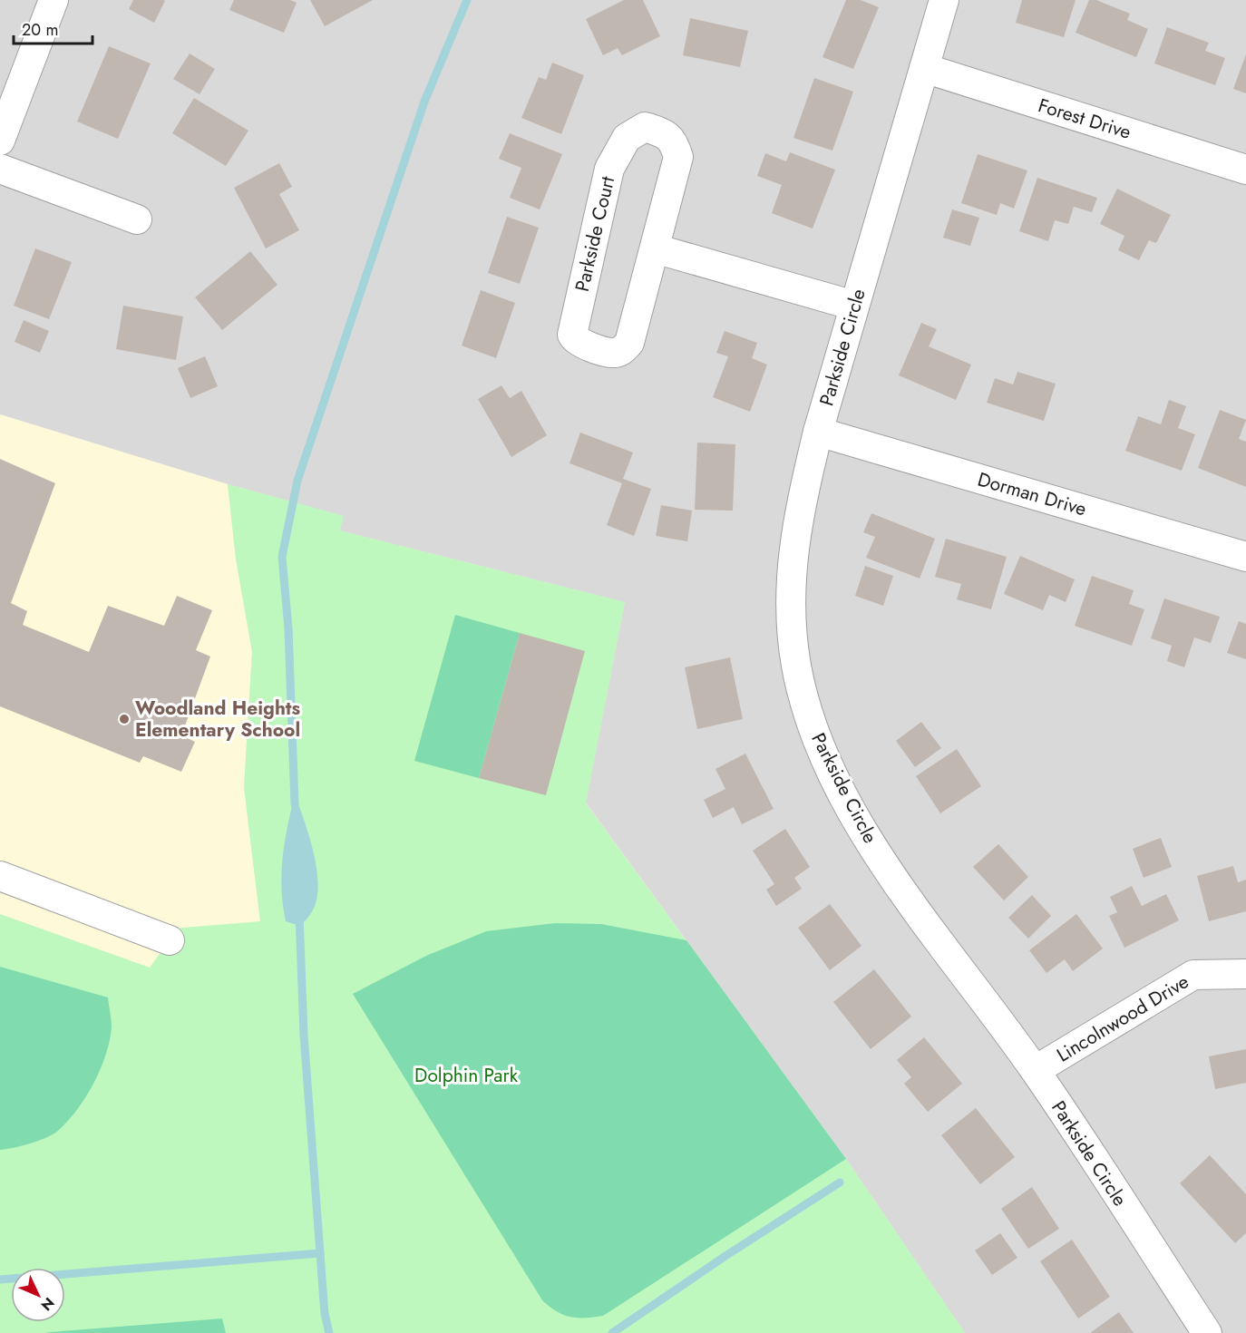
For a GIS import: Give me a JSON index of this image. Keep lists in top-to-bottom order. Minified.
{"streets":{"street":["Forest Drive","Parkside Court","Parkside Circle","Dorman Drive","Lincolnwood Drive"]},"crossings":[["Forest Drive","Parkside Circle"],["Parkside Circle","Dorman Drive"],["Parkside Circle","Lincolnwood Drive"]],"parks":["Dolphin Park"],"places":["Woodland Heights Elementary School"],"scale_bar":"20 m","north":"bottom right"}
